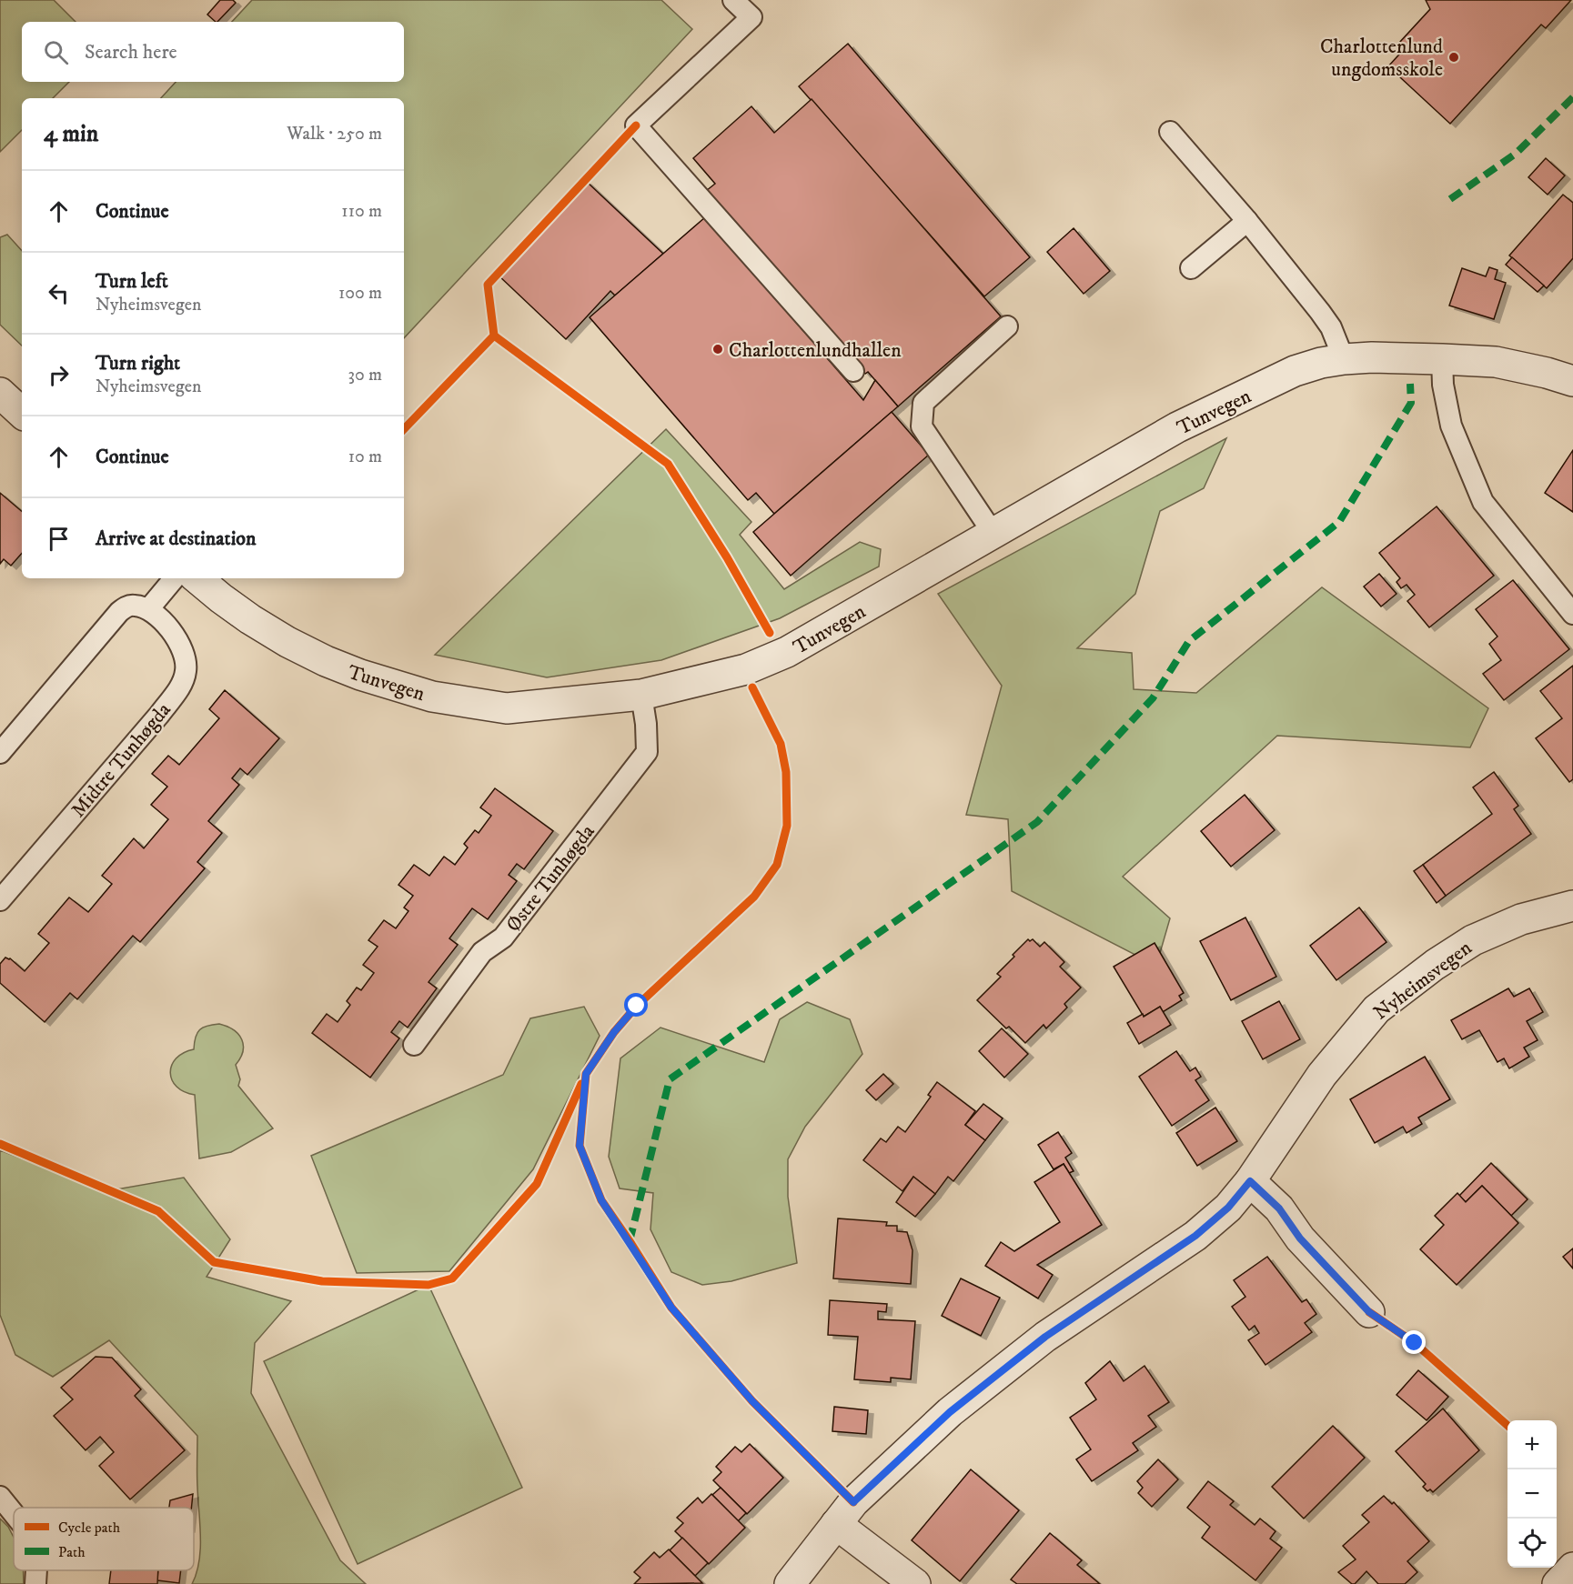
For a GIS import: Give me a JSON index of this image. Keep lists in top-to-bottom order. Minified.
{"streets":{"street":["Tunvegen","Nyheimsvegen"],"lane":["Midtre Tunhøgda","Østre Tunhøgda"]},"crossings":[["Tunvegen","Østre Tunhøgda"]],"places":["Charlottenlund ungdomsskole","Charlottenlundhallen"],"legend":["Cycle path","Path"],"page":{"search":"Search here","heading":["4 min","Walk · 250 m"],"list":[["Continue","110 m"],["Turn left","Nyheimsvegen","100 m"],["Turn right","Nyheimsvegen","30 m"],["Continue","10 m"],"Arrive at destination"],"map_buttons":["+","−"]}}
